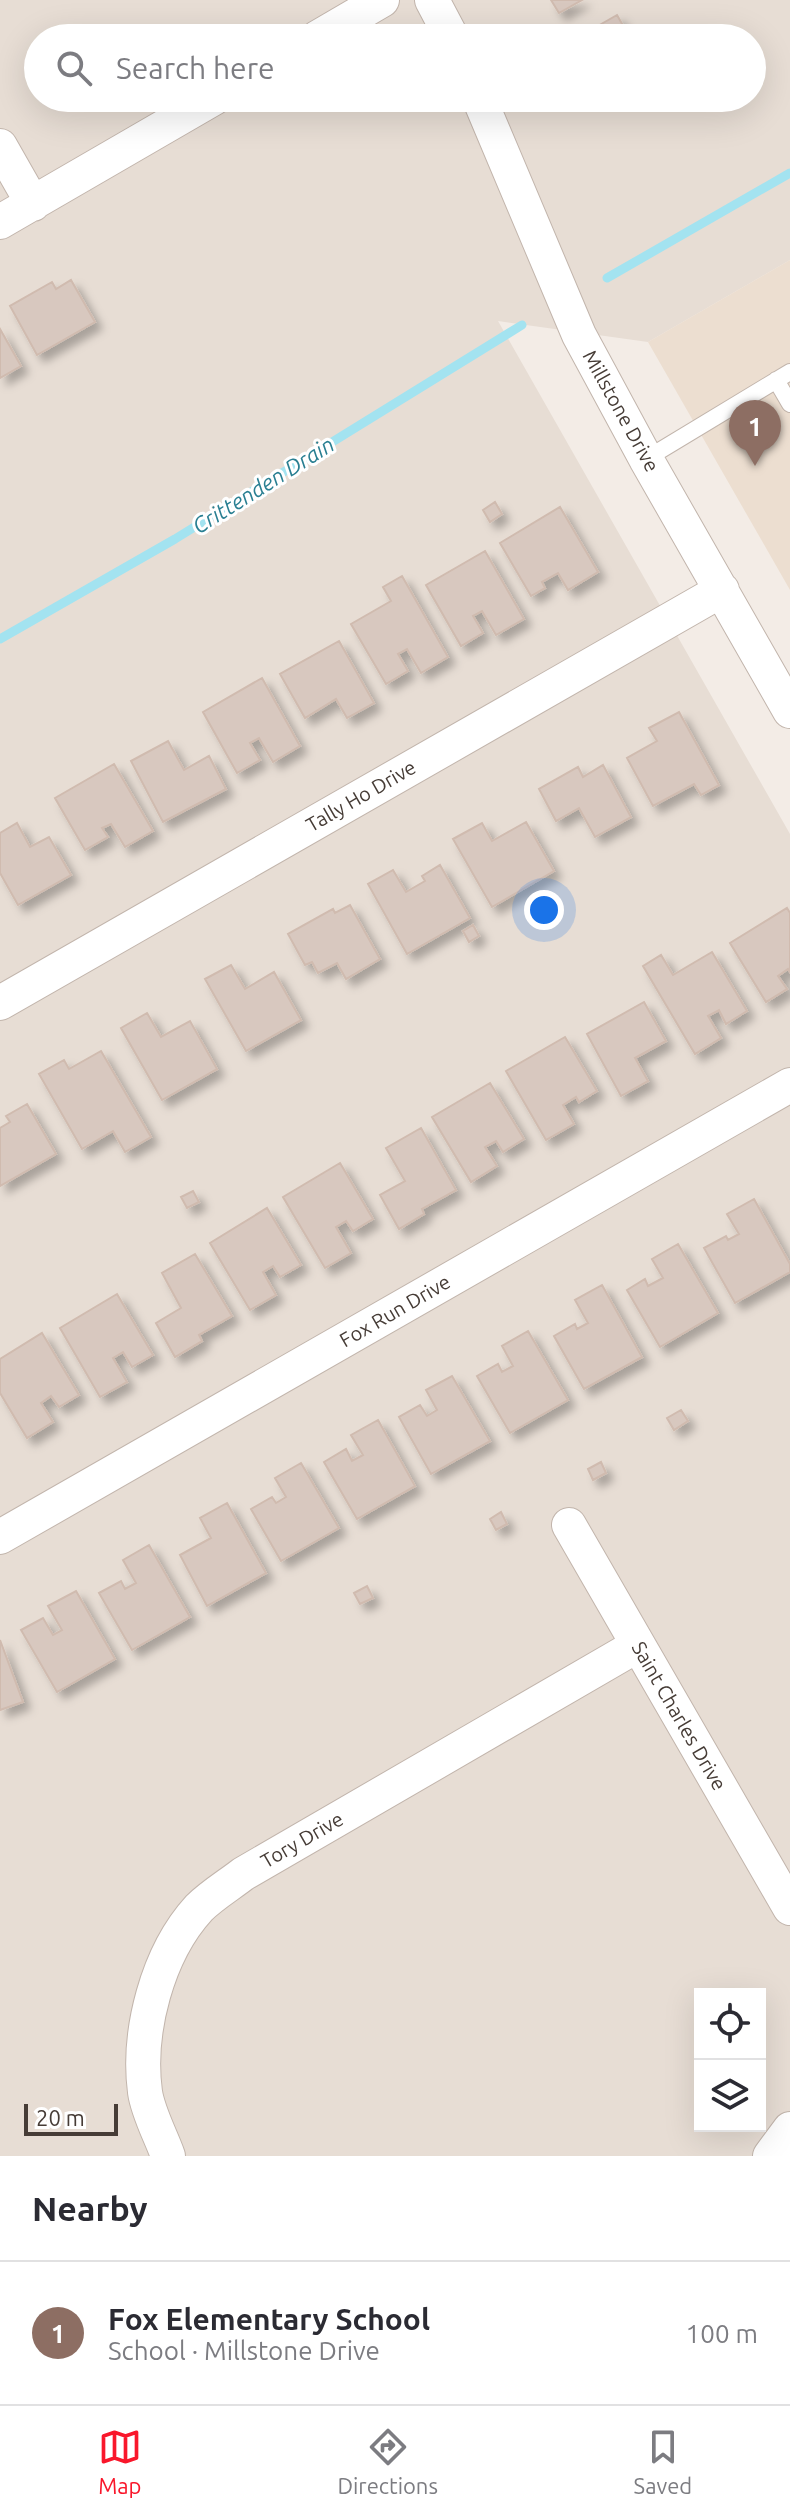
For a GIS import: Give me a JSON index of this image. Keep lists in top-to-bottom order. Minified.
{"streets":{"street":["Millstone Drive","Tally Ho Drive","Fox Run Drive","Saint Charles Drive","Tory Drive"]},"crossings":[["Millstone Drive","Tally Ho Drive"],["Saint Charles Drive","Tory Drive"]],"water":["Crittenden Drain"],"scale_bar":"20 m","page":{"search":"Search here","pins":"1","scale":"20 m","heading":"Nearby","list":[{"mark":"1","name":"Fox Elementary School","note":"School · Millstone Drive","value":"100 m"}],"nav":["Map","Directions","Saved"]}}
